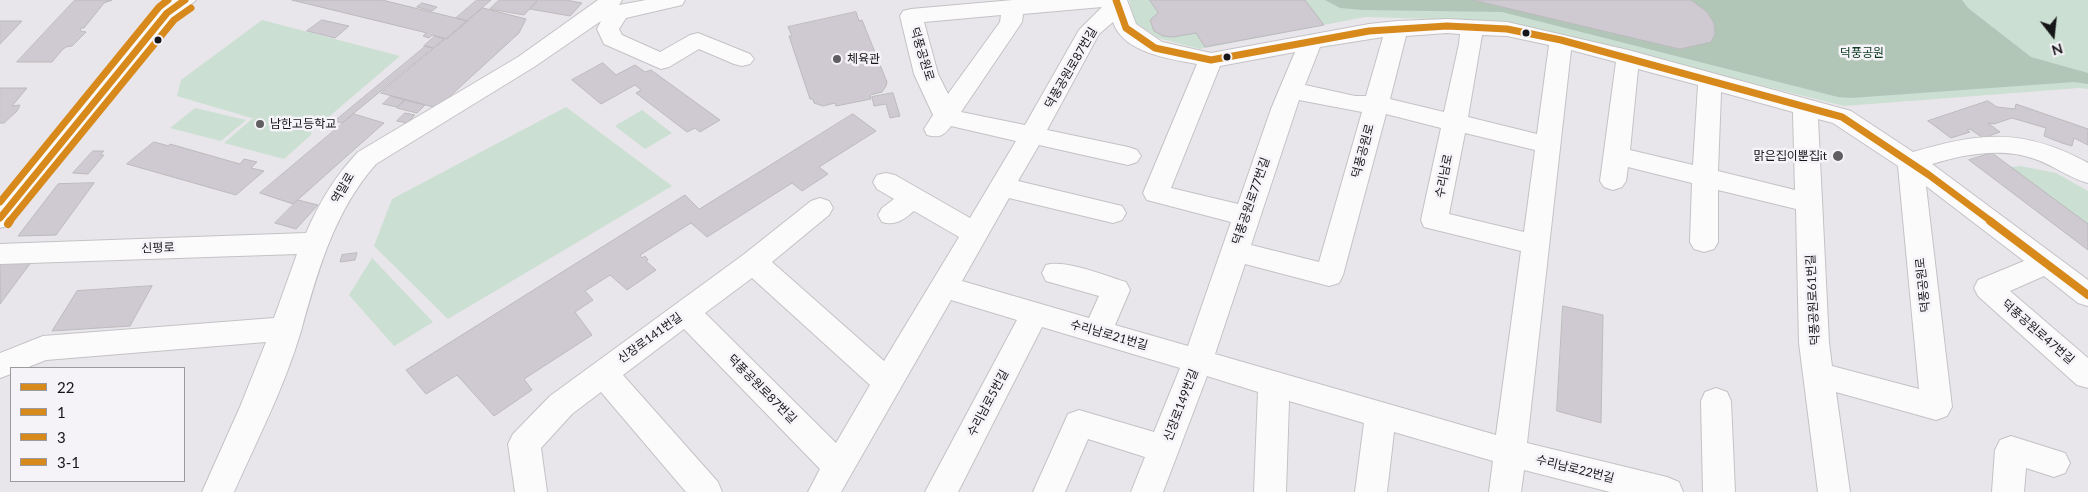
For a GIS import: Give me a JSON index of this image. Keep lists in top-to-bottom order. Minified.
{"streets":{"street":["덕풍공원로","덕풍공원로87번길","수리남로","역말로","덕풍공원로77번길","신평로","덕풍공원로61번길","덕풍공원로47번길","수리남로21번길","신장로141번길","수리남로5번길","신장로149번길","수리남로22번길"]},"crossings":[["덕풍공원로","덕풍공원로87번길"],["덕풍공원로","덕풍공원로77번길"],["덕풍공원로","덕풍공원로61번길"],["덕풍공원로87번길","수리남로21번길"],["덕풍공원로87번길","신장로141번길"],["역말로","신평로"],["덕풍공원로77번길","수리남로21번길"],["덕풍공원로77번길","신장로149번길"],["수리남로21번길","수리남로5번길"],["수리남로21번길","신장로149번길"],["수리남로21번길","수리남로22번길"]],"parks":["덕풍공원"],"places":["체육관","남한고등학교","맑은집이뿐집it"],"lines":["transit line 22","transit line 1","transit line 3-1","transit line 3"],"legend":["22","1","3","3-1"],"north":"bottom"}
